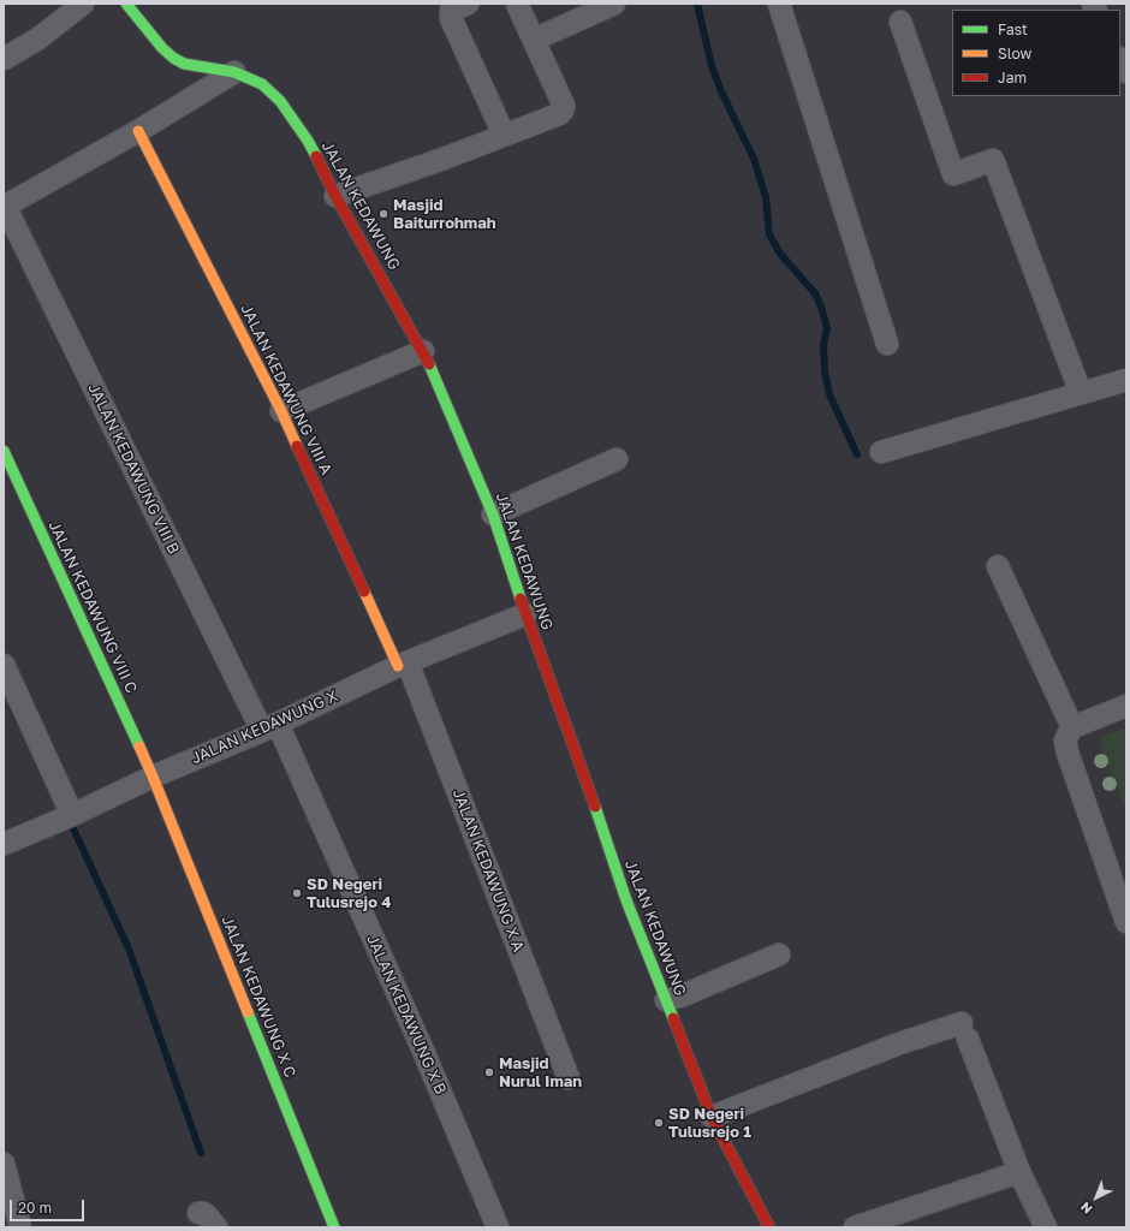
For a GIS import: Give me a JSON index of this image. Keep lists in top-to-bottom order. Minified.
{"streets":{"street":["JALAN KEDAWUNG","JALAN KEDAWUNG VIII A","JALAN KEDAWUNG VIII B","JALAN KEDAWUNG VIII C","JALAN KEDAWUNG X","JALAN KEDAWUNG X A","JALAN KEDAWUNG X C","JALAN KEDAWUNG X B"]},"crossings":[["JALAN KEDAWUNG","JALAN KEDAWUNG X"],["JALAN KEDAWUNG VIII A","JALAN KEDAWUNG X"],["JALAN KEDAWUNG VIII A","JALAN KEDAWUNG X A"],["JALAN KEDAWUNG VIII B","JALAN KEDAWUNG X"],["JALAN KEDAWUNG VIII B","JALAN KEDAWUNG X B"],["JALAN KEDAWUNG VIII C","JALAN KEDAWUNG X"],["JALAN KEDAWUNG VIII C","JALAN KEDAWUNG X C"],["JALAN KEDAWUNG X","JALAN KEDAWUNG X A"],["JALAN KEDAWUNG X","JALAN KEDAWUNG X C"],["JALAN KEDAWUNG X","JALAN KEDAWUNG X B"]],"places":["Masjid Baiturrohmah","SD Negeri Tulusrejo 4","Masjid Nurul Iman","SD Negeri Tulusrejo 1"],"legend":["Fast","Slow","Jam"],"scale_bar":"20 m","north":"bottom left"}
